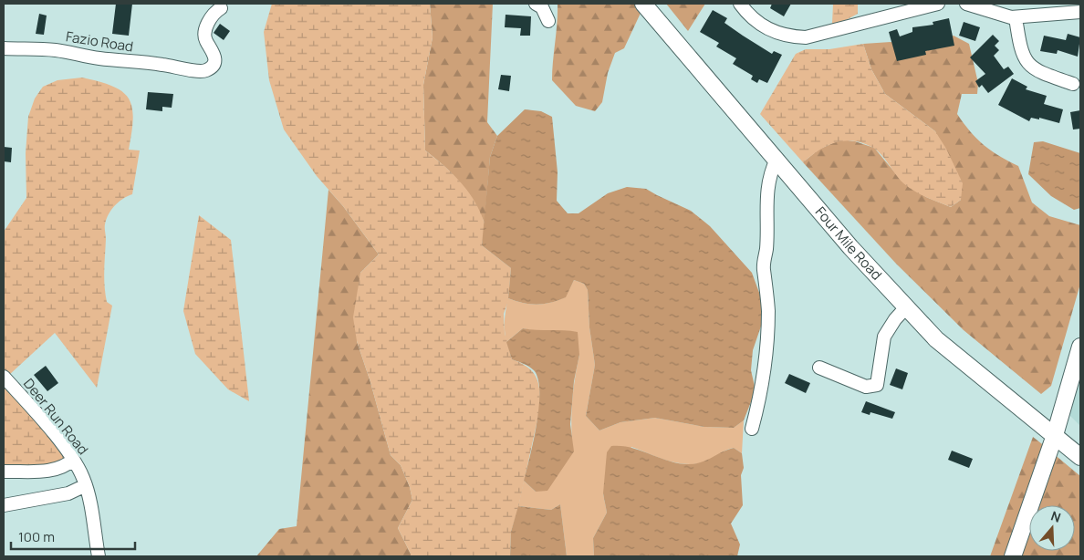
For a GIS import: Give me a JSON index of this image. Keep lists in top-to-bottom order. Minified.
{"streets":{"main road":["Four Mile Road"],"street":["Fazio Road","Deer Run Road"]},"scale_bar":"100 m","north":"top"}
